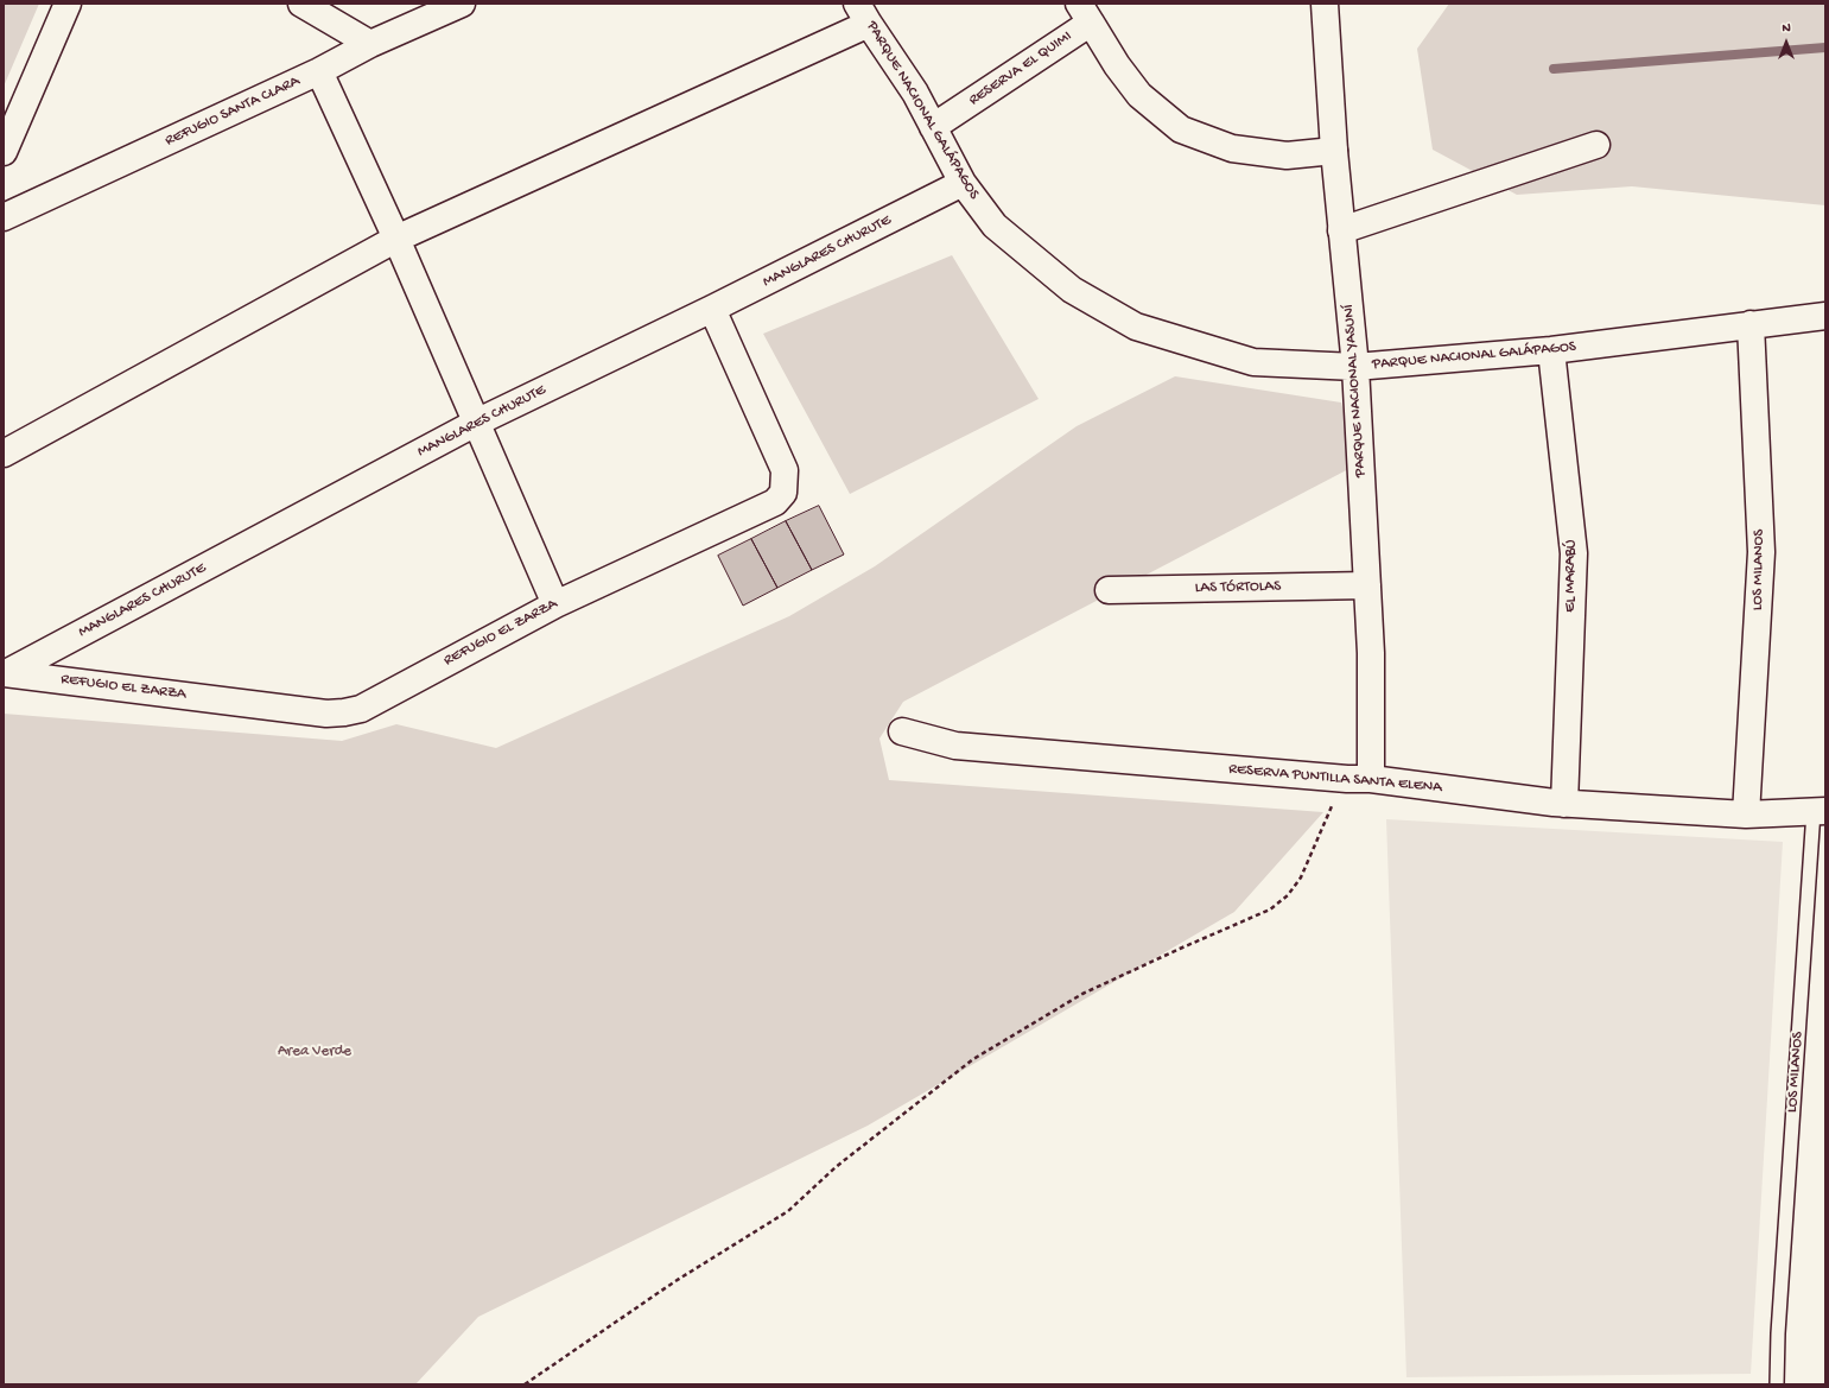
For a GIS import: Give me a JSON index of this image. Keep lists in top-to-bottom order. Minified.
{"streets":{"street":["RESERVA EL QUIMI","PARQUE NACIONAL GALÁPAGOS","REFUGIO SANTA CLARA","MANGLARES CHURUTE","PARQUE NACIONAL YASUNÍ","LOS MILANOS","EL MARABÚ","LAS TÓRTOLAS","REFUGIO EL ZARZA","RESERVA PUNTILLA SANTA ELENA"]},"crossings":[["RESERVA EL QUIMI","PARQUE NACIONAL GALÁPAGOS"],["PARQUE NACIONAL GALÁPAGOS","MANGLARES CHURUTE"],["PARQUE NACIONAL GALÁPAGOS","PARQUE NACIONAL YASUNÍ"],["PARQUE NACIONAL GALÁPAGOS","LOS MILANOS"],["PARQUE NACIONAL GALÁPAGOS","EL MARABÚ"],["MANGLARES CHURUTE","REFUGIO EL ZARZA"],["PARQUE NACIONAL YASUNÍ","LAS TÓRTOLAS"],["PARQUE NACIONAL YASUNÍ","RESERVA PUNTILLA SANTA ELENA"],["LOS MILANOS","RESERVA PUNTILLA SANTA ELENA"],["EL MARABÚ","RESERVA PUNTILLA SANTA ELENA"]],"parks":["Area Verde"],"north":"top"}
